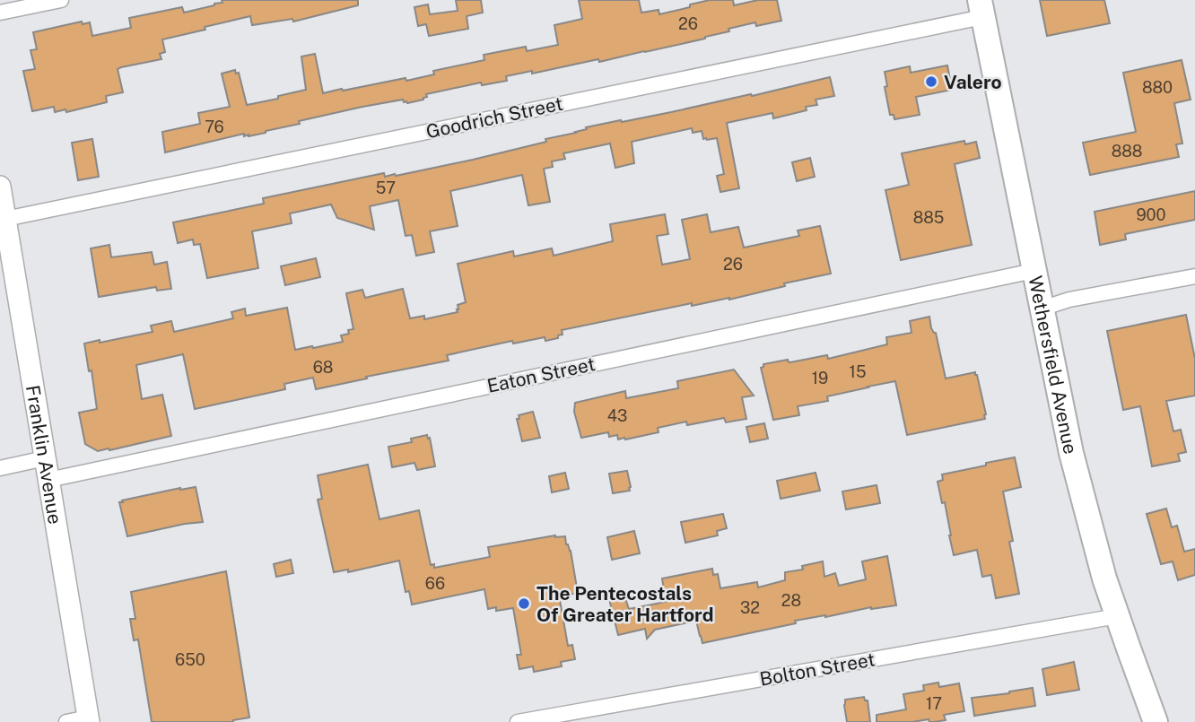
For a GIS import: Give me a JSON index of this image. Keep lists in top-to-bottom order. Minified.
{"streets":{"main road":["Wethersfield Avenue","Franklin Avenue"],"street":["Goodrich Street","Eaton Street","Bolton Street"]},"crossings":[["Goodrich Street","Wethersfield Avenue"],["Goodrich Street","Franklin Avenue"],["Wethersfield Avenue","Eaton Street"],["Wethersfield Avenue","Bolton Street"],["Eaton Street","Franklin Avenue"]],"places":["Valero","The Pentecostals Of Greater Hartford"],"house_numbers":["26","880","76","888","57","900","885","26","68","15","19","43","66","28","32","650","17"]}
